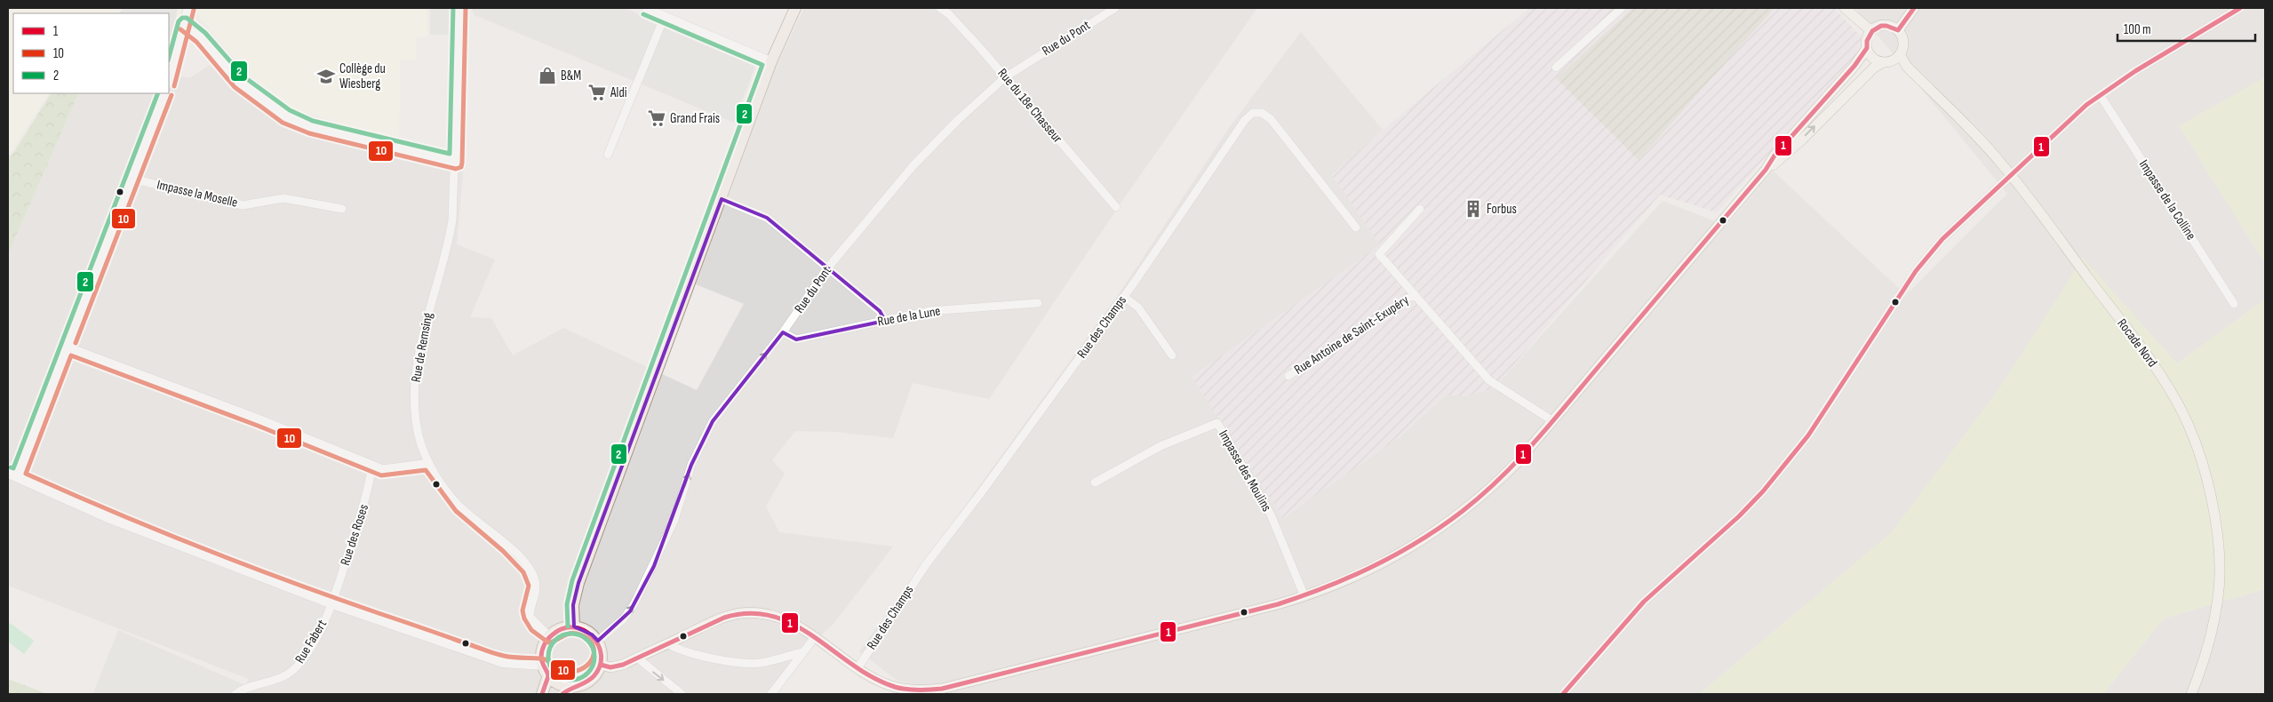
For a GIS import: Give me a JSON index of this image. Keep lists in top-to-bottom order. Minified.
{"streets":{"main road":["Rocade Nord"],"street":["Rue du Pont","Rue du 18e Chasseur","Impasse la Moselle","Impasse de la Colline","Rue de la Lune","Rue des Champs","Rue Antoine de Saint-Exupéry","Rue de Remsing","Impasse des Moulins","Rue des Roses","Rue Fabert"]},"crossings":[["Rue du Pont","Rue du 18e Chasseur"],["Rue du Pont","Rue de la Lune"],["Rue du Pont","Rue de Remsing"],["Rue des Roses","Rue Fabert"]],"one_way":["Rue du Pont"],"places":{"shop":["B&M"],"school or university":["Collège du Wiesberg"],"supermarket":["Aldi","Grand Frais"],"building":["Forbus"]},"lines":["transit line 1","transit line 10","transit line 2"],"legend":["1","10","2"],"scale_bar":"100 m"}
